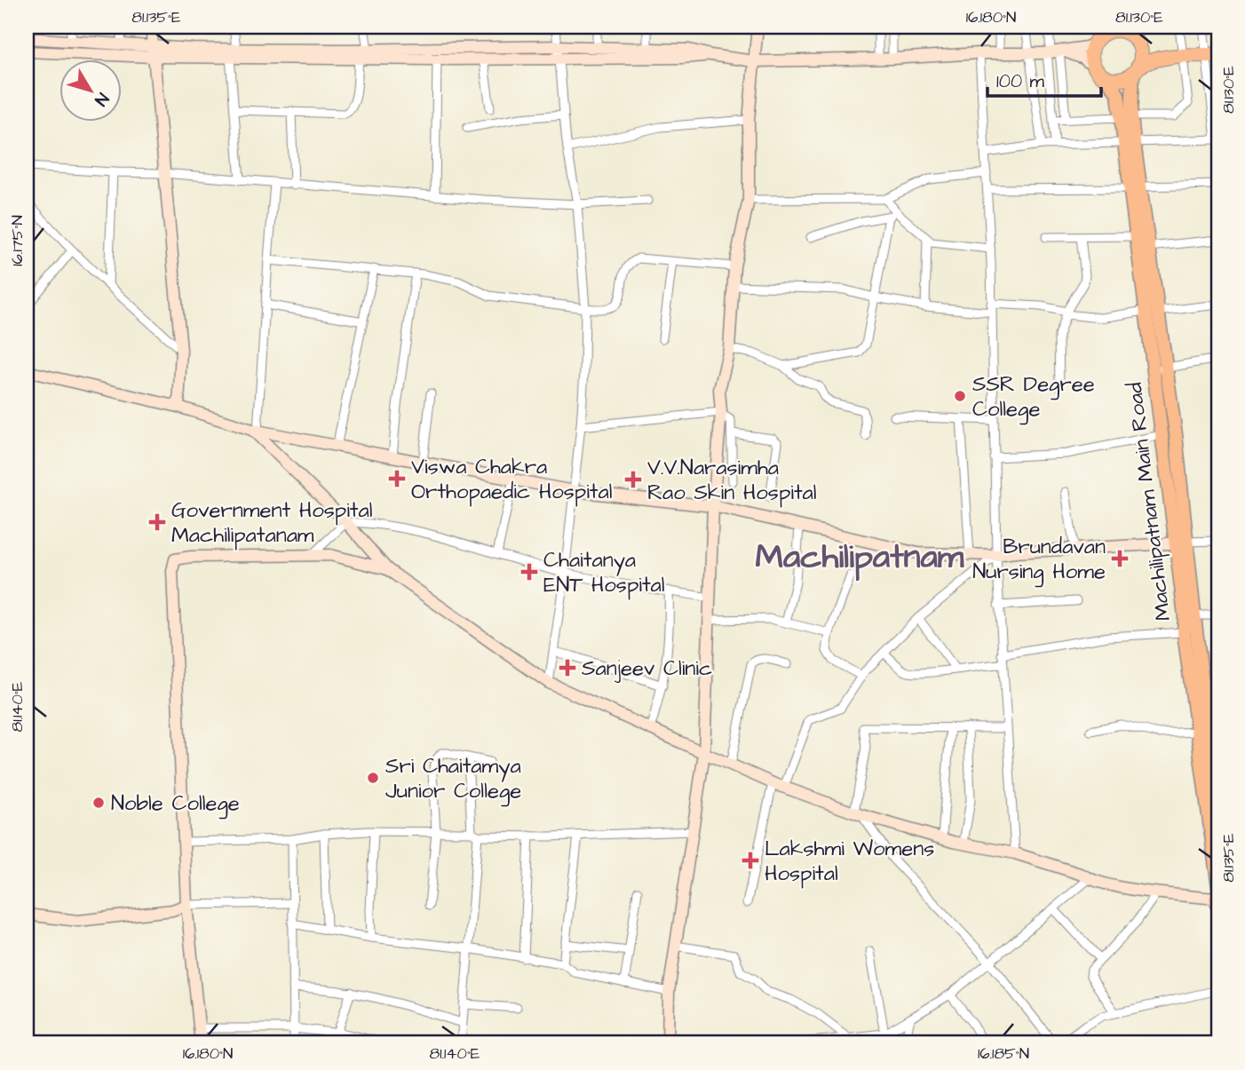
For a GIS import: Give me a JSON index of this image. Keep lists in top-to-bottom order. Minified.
{"streets":{"main road":["Machilipatnam Main Road"]},"districts":["Machilipatnam"],"places":{"other":["SSR Degree College","Sri Chaitamya Junior College","Noble College"],"health":["Viswa Chakra Orthopaedic Hospital","V.V.Narasimha Rao Skin Hospital","Government Hospital Machilipatanam","Brundavan Nursing Home","Chaitanya ENT Hospital","Sanjeev Clinic","Lakshmi Womens Hospital"]},"scale_bar":"100 m","north":"bottom right","coordinates":["81.135°E","16.180°N","81.130°E","16.175°N","81.140°E","16.185°N"]}
